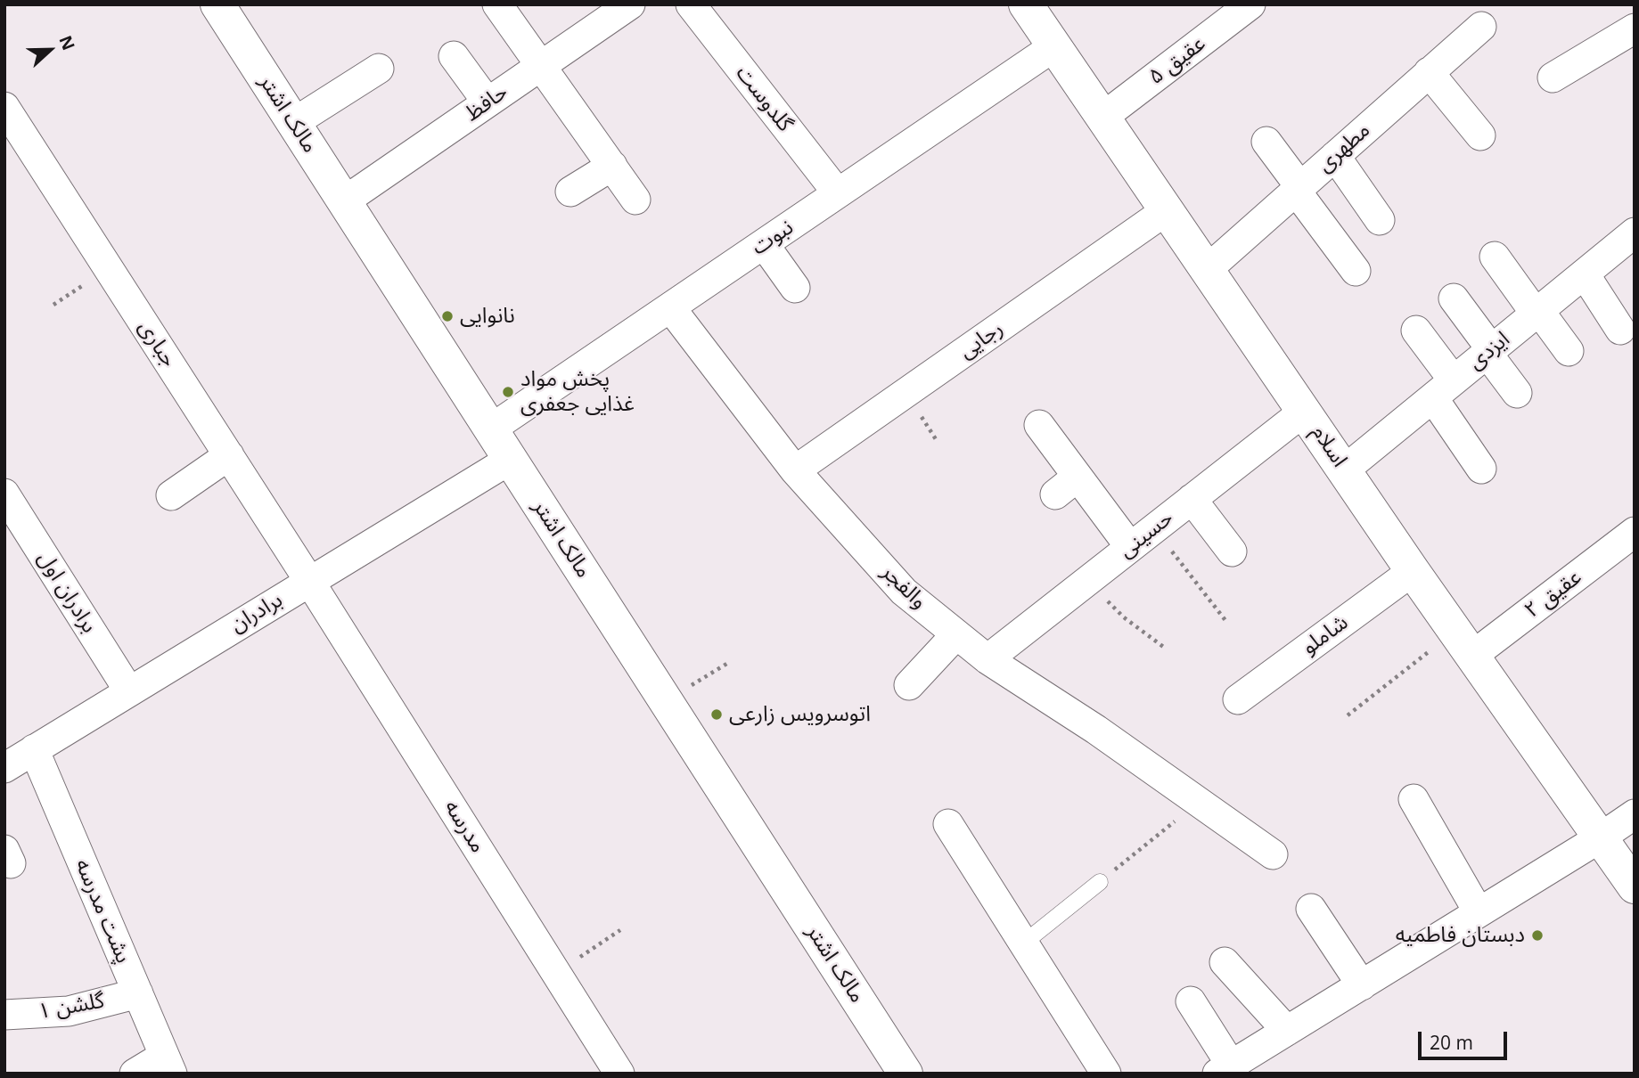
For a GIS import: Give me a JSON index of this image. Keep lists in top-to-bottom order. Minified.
{"streets":{"street":["عقیق ۵","گلدوست","حافظ","مالک اشتر","مطهری","نبوت","رجایی","جباری","ایزدی","اسلام","حسینی","والفجر","برادران اول","عقیق ۲","برادران","شاملو","مدرسه","پشت مدرسه","گلشن ۱"]},"crossings":[["عقیق ۵","اسلام"],["گلدوست","نبوت"],["حافظ","مالک اشتر"],["مالک اشتر","نبوت"],["مالک اشتر","برادران"],["مطهری","اسلام"],["نبوت","اسلام"],["نبوت","والفجر"],["رجایی","اسلام"],["رجایی","والفجر"],["جباری","برادران"],["جباری","مدرسه"],["ایزدی","اسلام"],["اسلام","حسینی"],["اسلام","عقیق ۲"],["اسلام","شاملو"],["حسینی","والفجر"],["برادران اول","برادران"],["برادران","مدرسه"],["برادران","پشت مدرسه"],["پشت مدرسه","گلشن ۱"]],"places":["نانوایی","پخش مواد غذایی جعفری","اتوسرویس زارعی","دبستان فاطمیه"],"scale_bar":"20 m","north":"right"}
